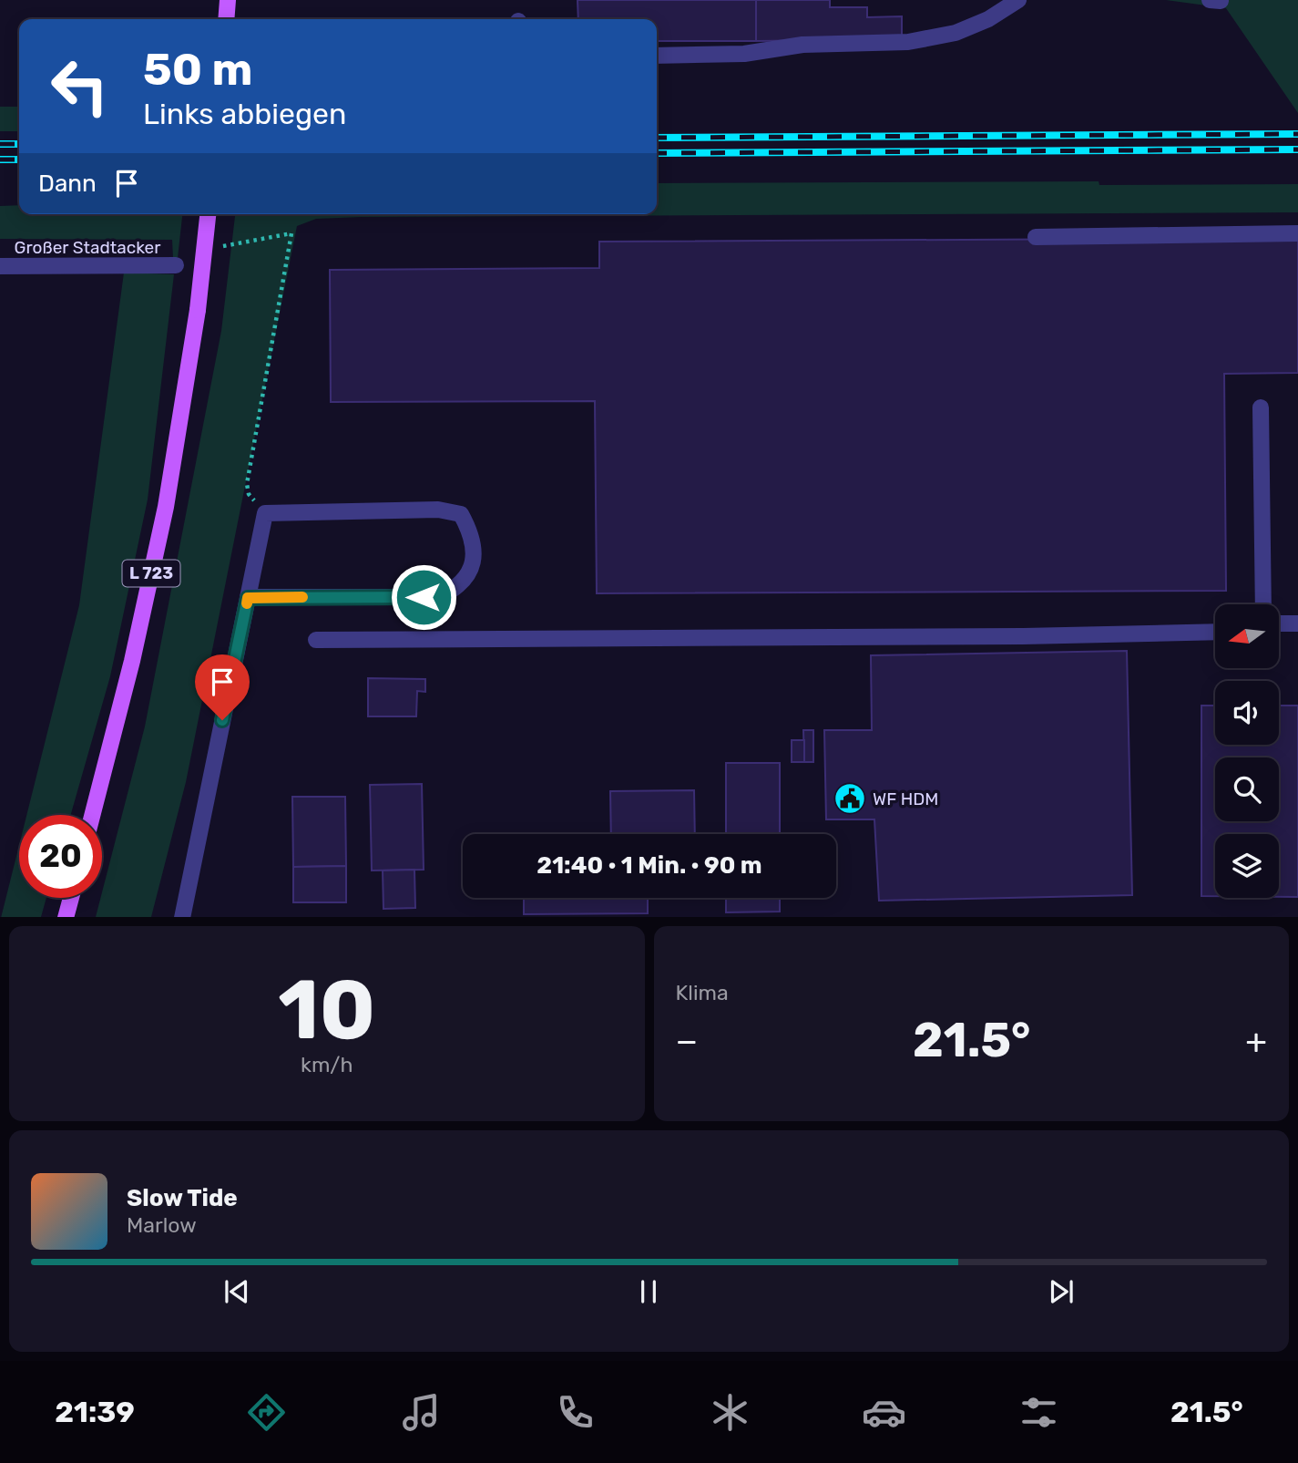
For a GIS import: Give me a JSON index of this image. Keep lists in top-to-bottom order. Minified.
{"streets":{"main road":["L 723"],"street":["Großer Stadtacker"]},"places":{"public building":["WF HDM"]},"north":"left","page":{"turn":["50 m","Links abbiegen"],"then":"Dann","limit":"20","trip":"21:40 · 1 Min. · 90 m","tile":[["10","km/h"],"Klima"],"heat":["−","21.5°","+"],"song":["Slow Tide","Marlow"],"tabs":["21:39","21.5°"]}}
